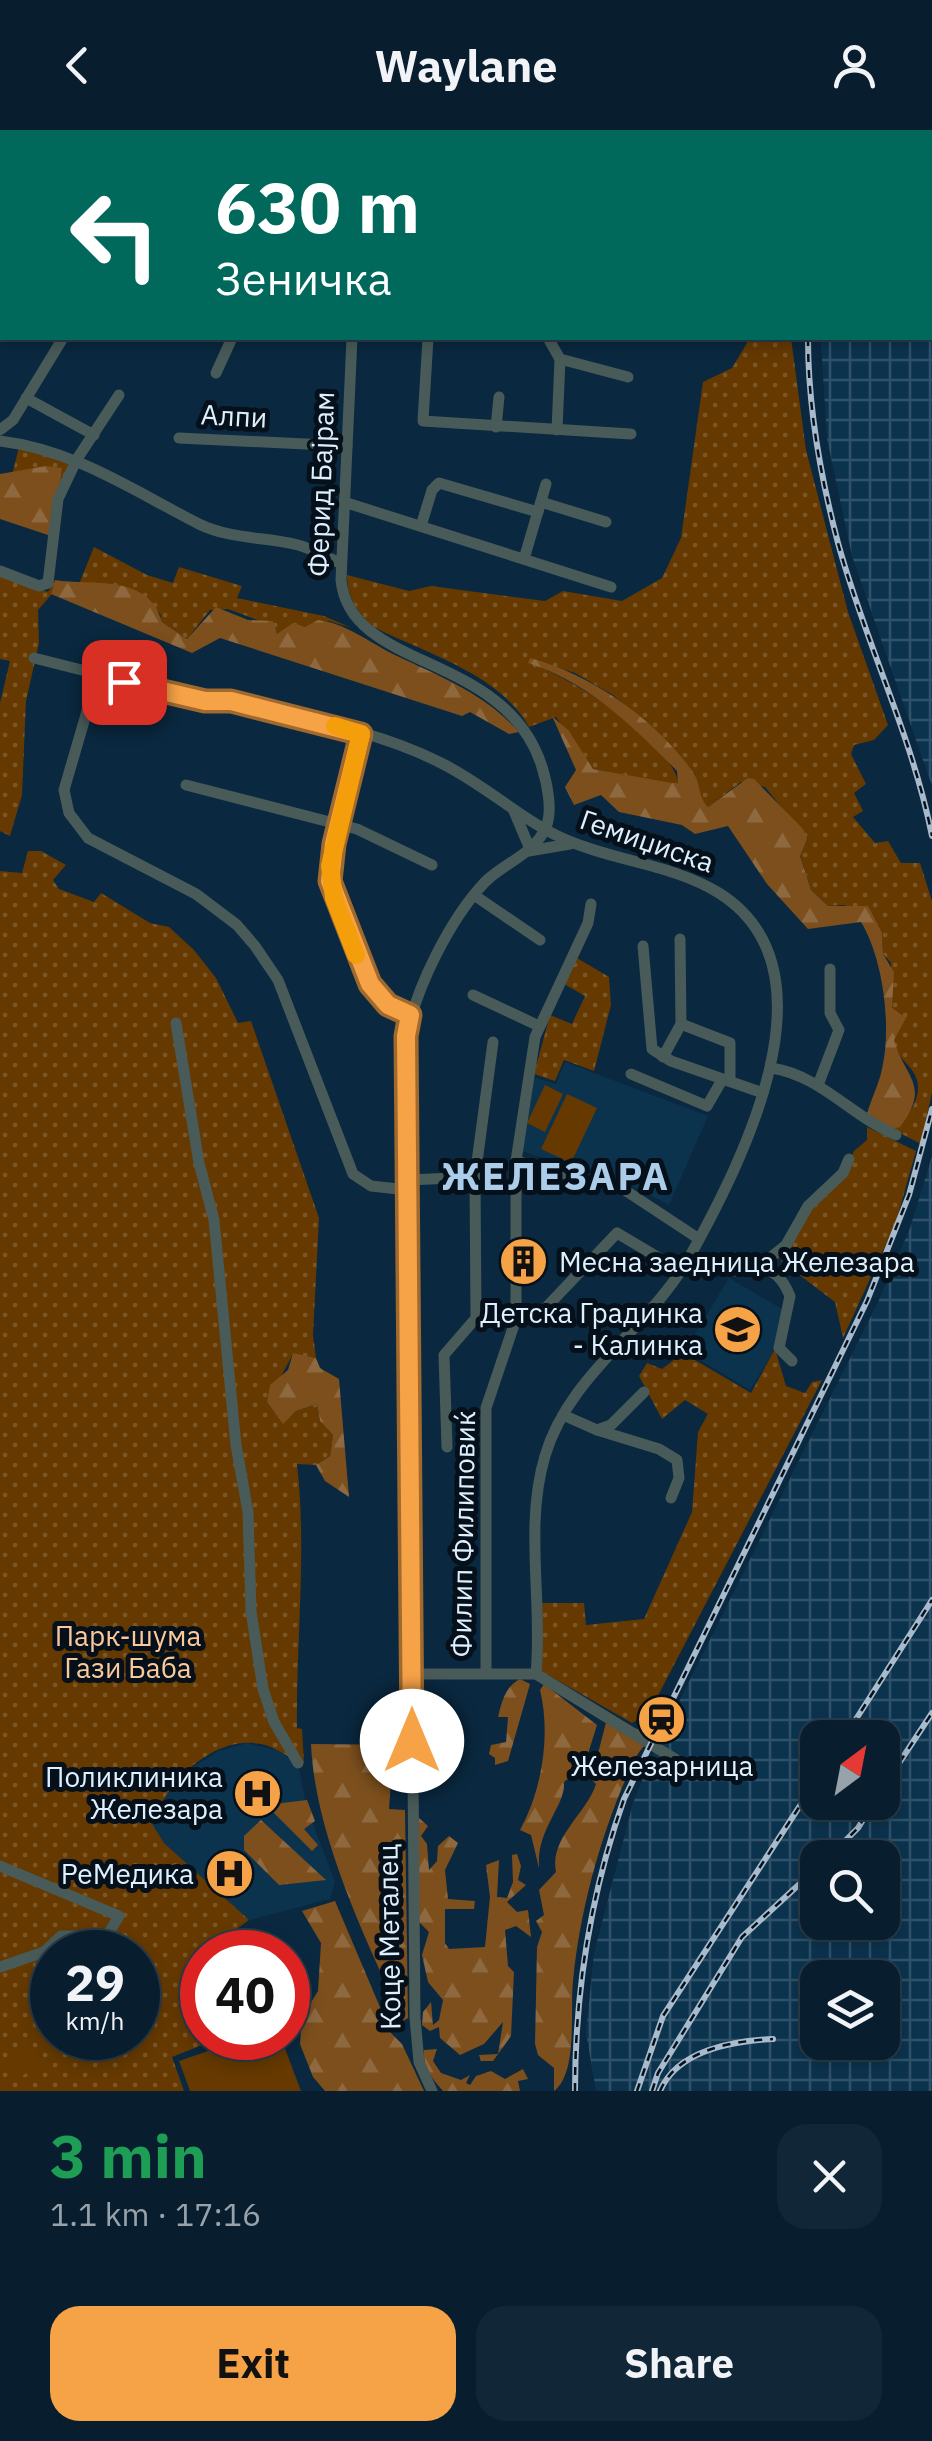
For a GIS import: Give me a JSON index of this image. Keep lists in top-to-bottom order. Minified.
{"streets":{"street":["Алпи","Ферид Бајрам","Гемиџиска","Филип Филиповиќ","Коце Металец"]},"crossings":[["Алпи","Ферид Бајрам"],["Ферид Бајрам","Гемиџиска"],["Ферид Бајрам","Коце Металец"],["Гемиџиска","Коце Металец"]],"districts":["ЖЕЛЕЗАРА"],"parks":["Парк-шума Гази Баба"],"places":{"building":["Месна заедница Железара"],"school or university":["Детска Градинка - Калинка"],"station":["Железарница"],"hospital":["Поликлиника Железара","РеМедика"]},"north":"top right","page":{"header":"Waylane","turn":["630 m","Зеничка"],"speed":"29 km/h","limit":"40","heading":["3 min","1.1 km · 17:16"],"buttons":["Exit","Share"]}}
